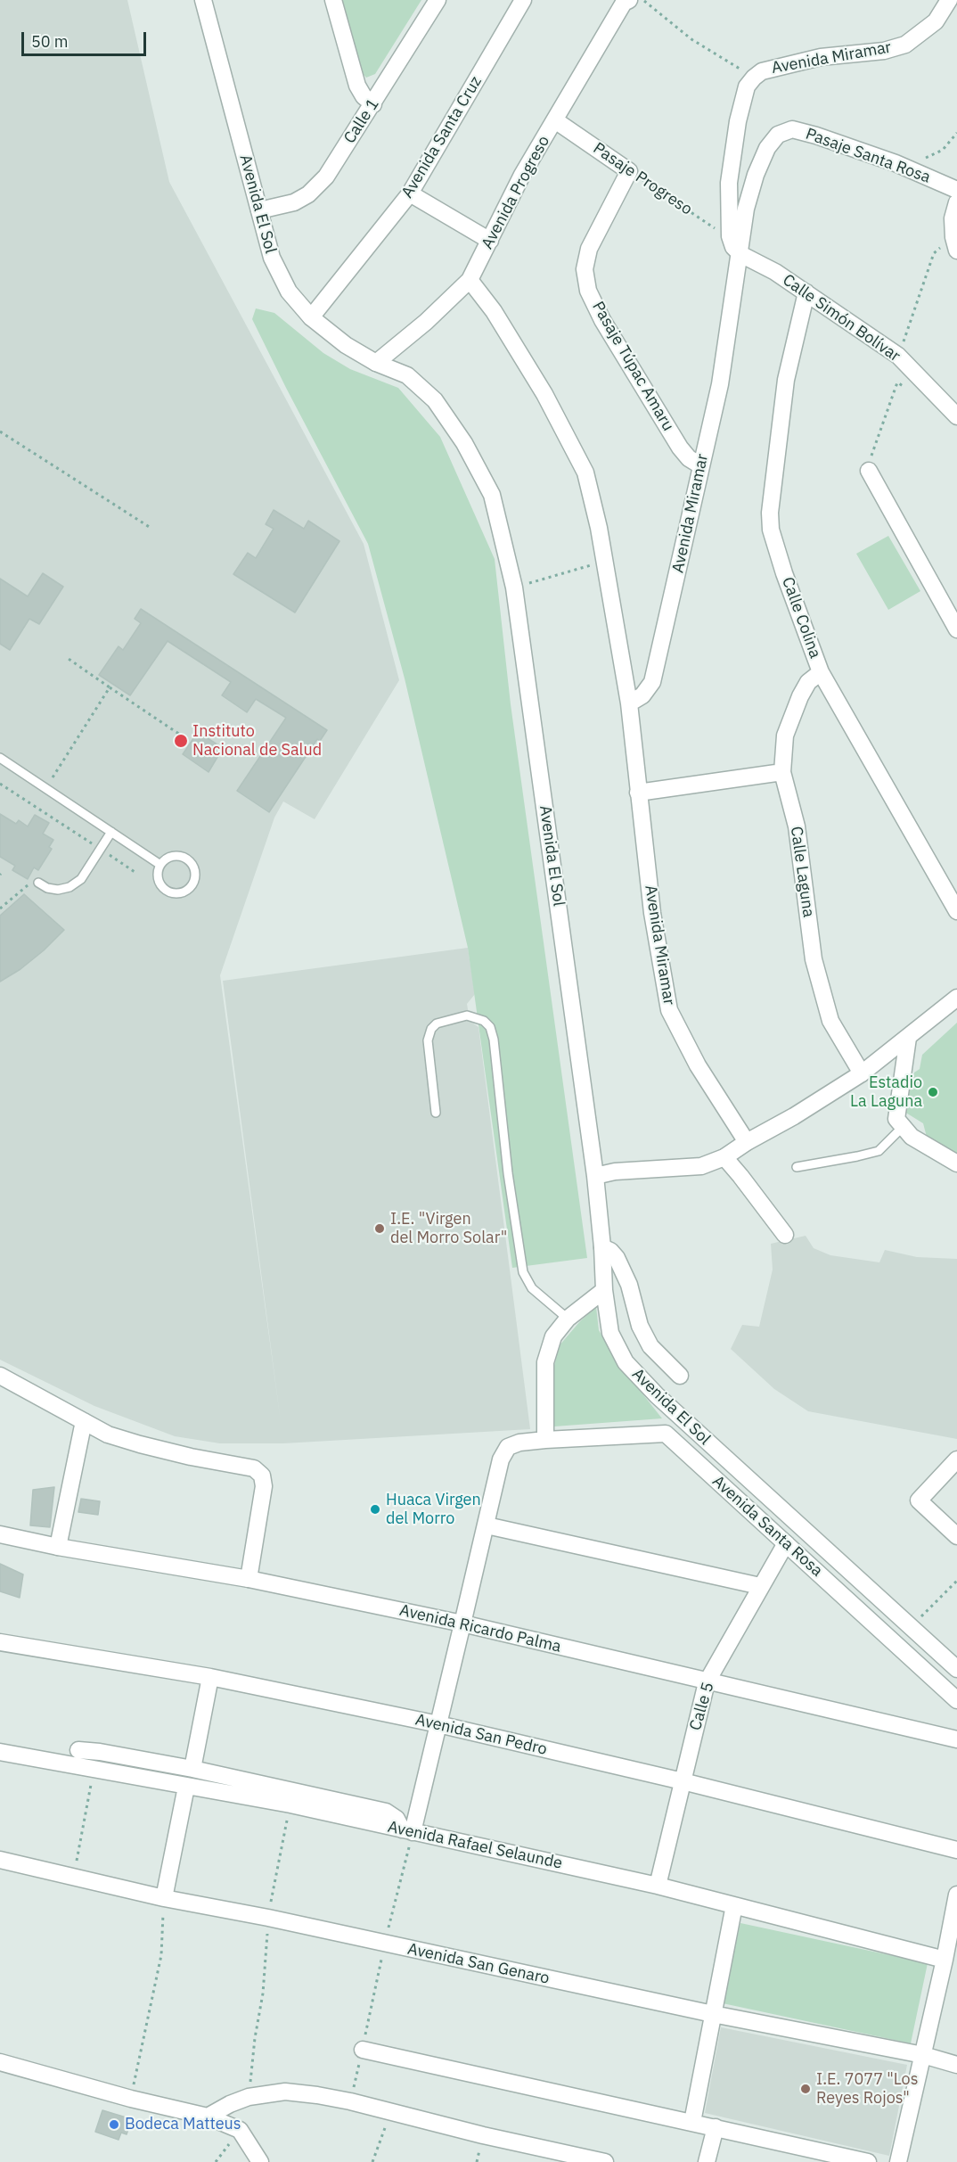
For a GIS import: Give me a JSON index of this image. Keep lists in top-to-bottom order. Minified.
{"streets":{"street":["Avenida Miramar","Calle 1","Avenida Santa Cruz","Pasaje Santa Rosa","Pasaje Progreso","Avenida Progreso","Avenida El Sol","Calle Simón Bolívar","Pasaje Túpac Amaru","Calle Colina","Calle Laguna","Avenida Santa Rosa","Avenida Ricardo Palma","Calle 5","Avenida San Pedro","Avenida Rafael Selaunde","Avenida San Genaro"]},"crossings":[["Avenida Miramar","Pasaje Santa Rosa"],["Avenida Miramar","Pasaje Progreso"],["Avenida Miramar","Calle Simón Bolívar"],["Avenida Miramar","Pasaje Túpac Amaru"],["Calle 1","Avenida El Sol"],["Avenida Santa Cruz","Avenida El Sol"],["Pasaje Santa Rosa","Calle Simón Bolívar"],["Pasaje Progreso","Avenida Progreso"],["Pasaje Progreso","Pasaje Túpac Amaru"],["Avenida Progreso","Avenida El Sol"],["Calle Simón Bolívar","Calle Colina"],["Calle Colina","Calle Laguna"],["Avenida Santa Rosa","Calle 5"],["Avenida Ricardo Palma","Calle 5"],["Calle 5","Avenida San Pedro"],["Calle 5","Avenida Rafael Selaunde"]],"places":["Instituto Nacional de Salud","Estadio La Laguna","I.E. \"Virgen del Morro Solar\"","Huaca Virgen del Morro","I.E. 7077 \"Los Reyes Rojos\"","Bodeca Matteus"],"scale_bar":"50 m"}
